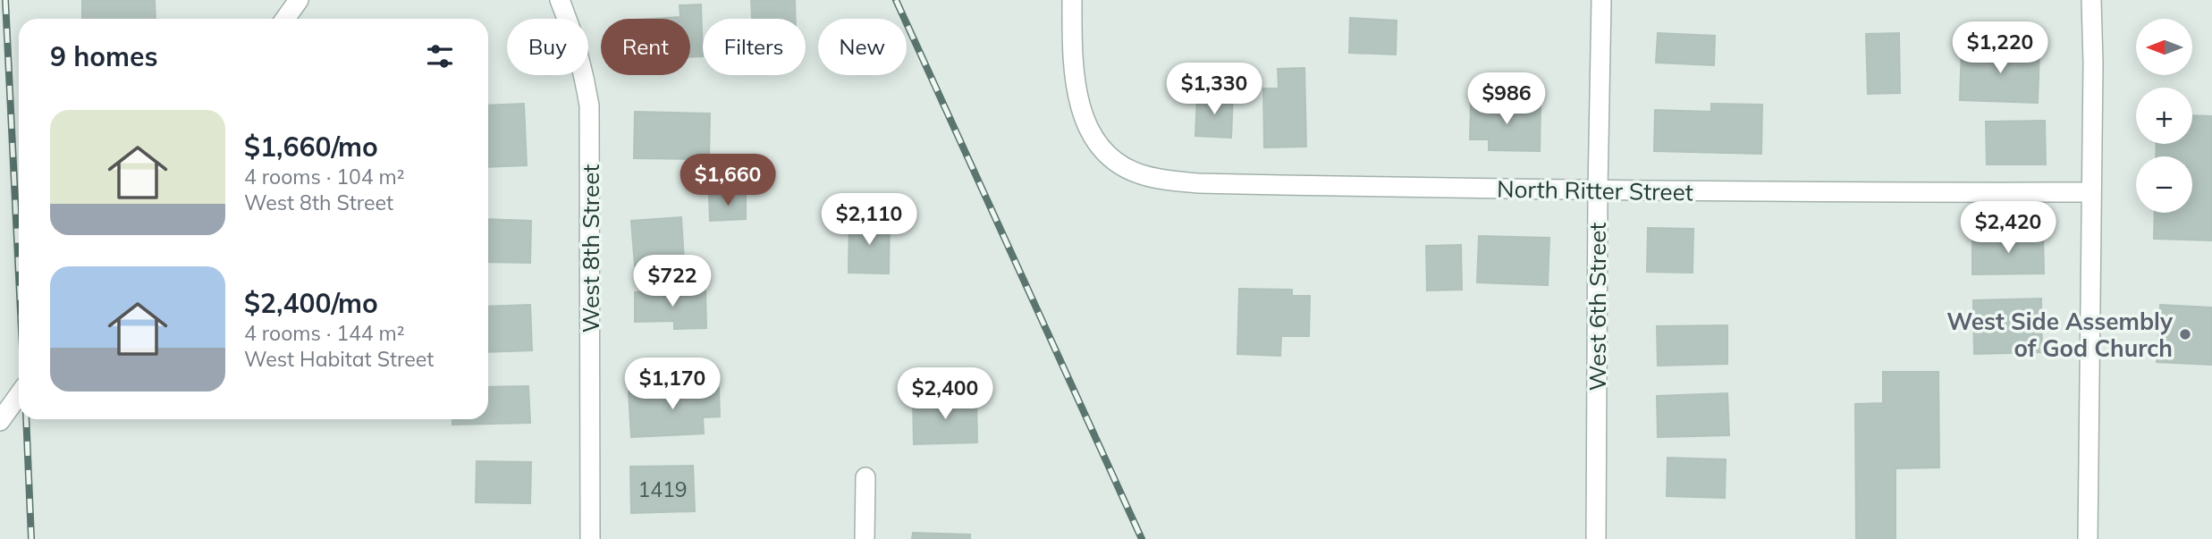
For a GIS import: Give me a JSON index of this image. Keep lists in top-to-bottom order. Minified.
{"streets":{"street":["North Ritter Street","West 8th Street","West 6th Street"]},"crossings":[["North Ritter Street","West 6th Street"]],"places":["West Side Assembly of God Church"],"house_numbers":["1419"],"north":"left","page":{"map_buttons":["+","−"],"chip":["Buy","Rent","Filters","New"],"heading":"9 homes","price":["$1,220","$1,330","$986","$1,660","$2,110","$2,420","$722","$1,170","$2,400"],"list":[{"name":"$1,660/mo","note":"4 rooms · 104 m² · West 8th Street"},{"name":"$2,400/mo","note":"4 rooms · 144 m² · West Habitat Street"}]}}
